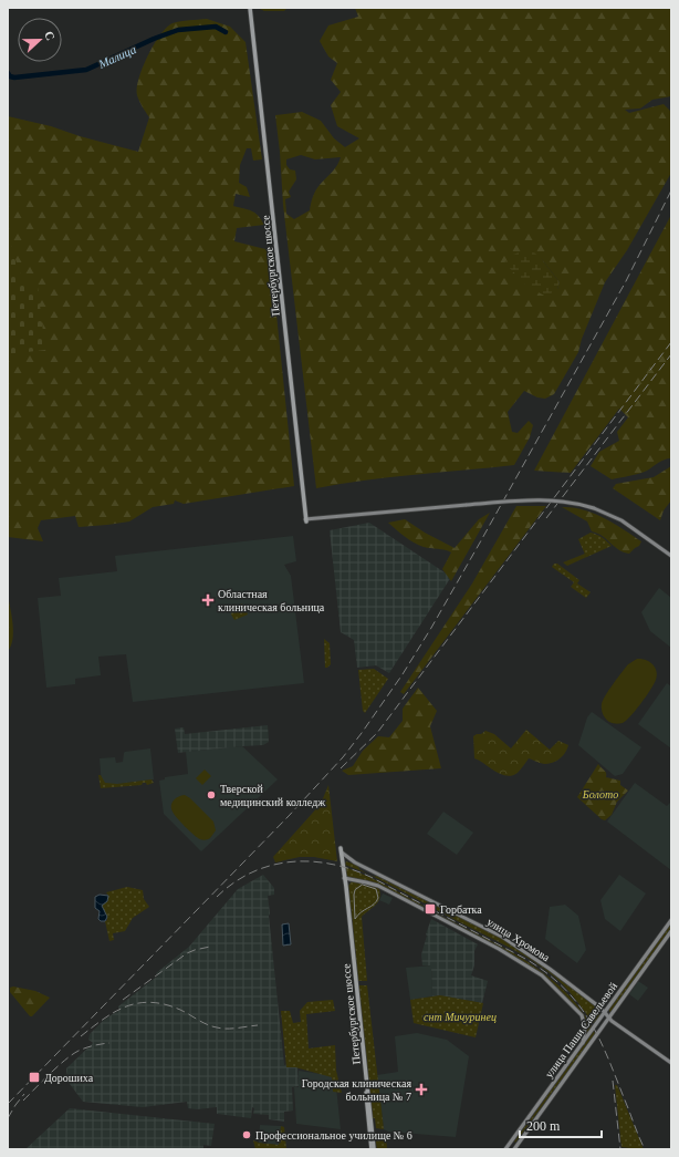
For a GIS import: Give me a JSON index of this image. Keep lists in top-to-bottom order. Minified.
{"streets":{"main road":["Петербургское шоссе","улица Хромова","улица Паши Савельевой"]},"crossings":[["Петербургское шоссе","улица Хромова"],["улица Хромова","улица Паши Савельевой"]],"water":["Малица"],"parks":["Болото","снт Мичуринец"],"places":{"health":["Областная клиническая больница","Городская клиническая больница № 7"],"other":["Тверской медицинский колледж","Профессиональное училище № 6"],"transit":["Горбатка","Дорошиха"]},"scale_bar":"200 m","north":"right"}
